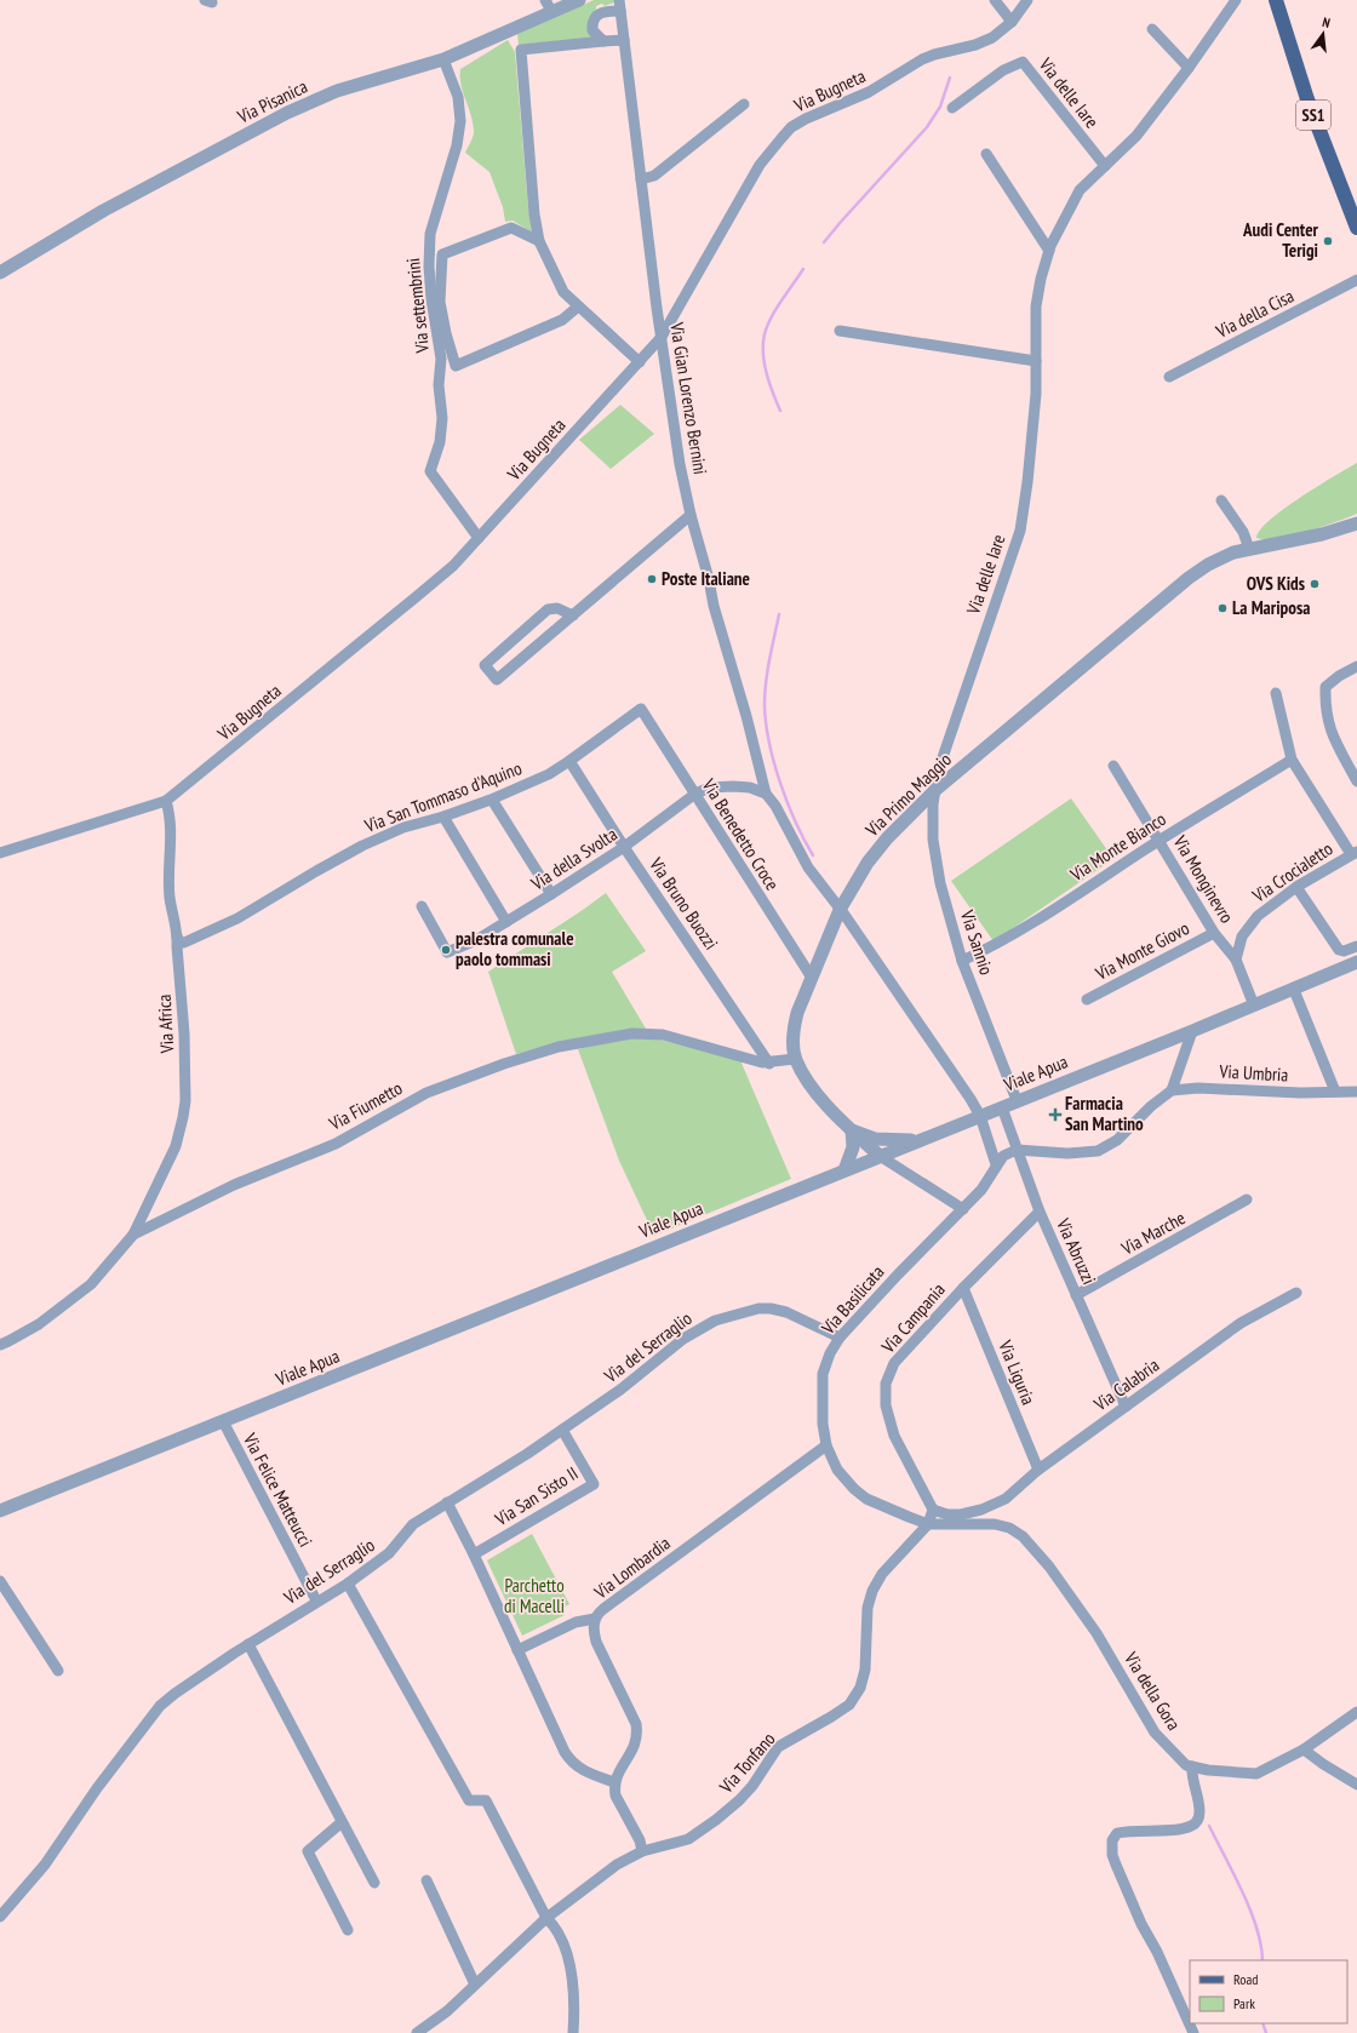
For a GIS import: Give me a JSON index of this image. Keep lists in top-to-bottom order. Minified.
{"streets":{"main road":["SS1"],"street":["Via Bugneta","Via delle Iare","Via Pisanica","Via settembrini","Via della Cisa","Via Gian Lorenzo Bernini","Via Primo Maggio","Via San Tommaso d'Aquino","Via Benedetto Croce","Via Monte Bianco","Via della Svolta","Via Crocialetto","Via Monginevro","Via Bruno Buozzi","Via Sannio","Via Monte Giovo","Via Africa","Viale Apua","Via Umbria","Via Fiumetto","Via Marche","Via Abruzzi","Via Basilicata","Via Campania","Via del Serraglio","Via Liguria","Via Calabria","Via Felice Matteucci","Via San Sisto II","Via Lombardia","Via della Gora","Via Tonfano"]},"crossings":[["Via Bugneta","Via settembrini"],["Via Bugneta","Via Gian Lorenzo Bernini"],["Via Bugneta","Via Africa"],["Via delle Iare","Via Primo Maggio"],["Via delle Iare","Via Sannio"],["Via Pisanica","Via settembrini"],["Via Gian Lorenzo Bernini","Via Primo Maggio"],["Via Gian Lorenzo Bernini","Via della Svolta"],["Via Gian Lorenzo Bernini","Viale Apua"],["Via Primo Maggio","Via Benedetto Croce"],["Via Primo Maggio","Via Sannio"],["Via Primo Maggio","Viale Apua"],["Via Primo Maggio","Via Fiumetto"],["Via San Tommaso d'Aquino","Via Benedetto Croce"],["Via San Tommaso d'Aquino","Via Bruno Buozzi"],["Via San Tommaso d'Aquino","Via Africa"],["Via Benedetto Croce","Via della Svolta"],["Via Monte Bianco","Via Monginevro"],["Via Monte Bianco","Via Sannio"],["Via della Svolta","Via Bruno Buozzi"],["Via Crocialetto","Via Monginevro"],["Via Monginevro","Via Monte Giovo"],["Via Bruno Buozzi","Via Fiumetto"],["Via Sannio","Viale Apua"],["Via Africa","Via Fiumetto"],["Viale Apua","Via Abruzzi"],["Viale Apua","Via Felice Matteucci"],["Via Marche","Via Abruzzi"],["Via Abruzzi","Via Basilicata"],["Via Abruzzi","Via Campania"],["Via Abruzzi","Via Calabria"],["Via Basilicata","Via del Serraglio"],["Via Basilicata","Via Lombardia"],["Via Basilicata","Via della Gora"],["Via Basilicata","Via Tonfano"],["Via Campania","Via Liguria"],["Via Campania","Via Calabria"],["Via del Serraglio","Via Felice Matteucci"],["Via del Serraglio","Via San Sisto II"],["Via Liguria","Via Calabria"],["Via della Gora","Via Tonfano"]],"parks":["Parchetto di Macelli"],"places":{"other":["Audi Center Terigi","Poste Italiane","OVS Kids","La Mariposa","palestra comunale paolo tommasi"],"health":["Farmacia San Martino"]},"legend":["Road","Park"],"north":"top"}
